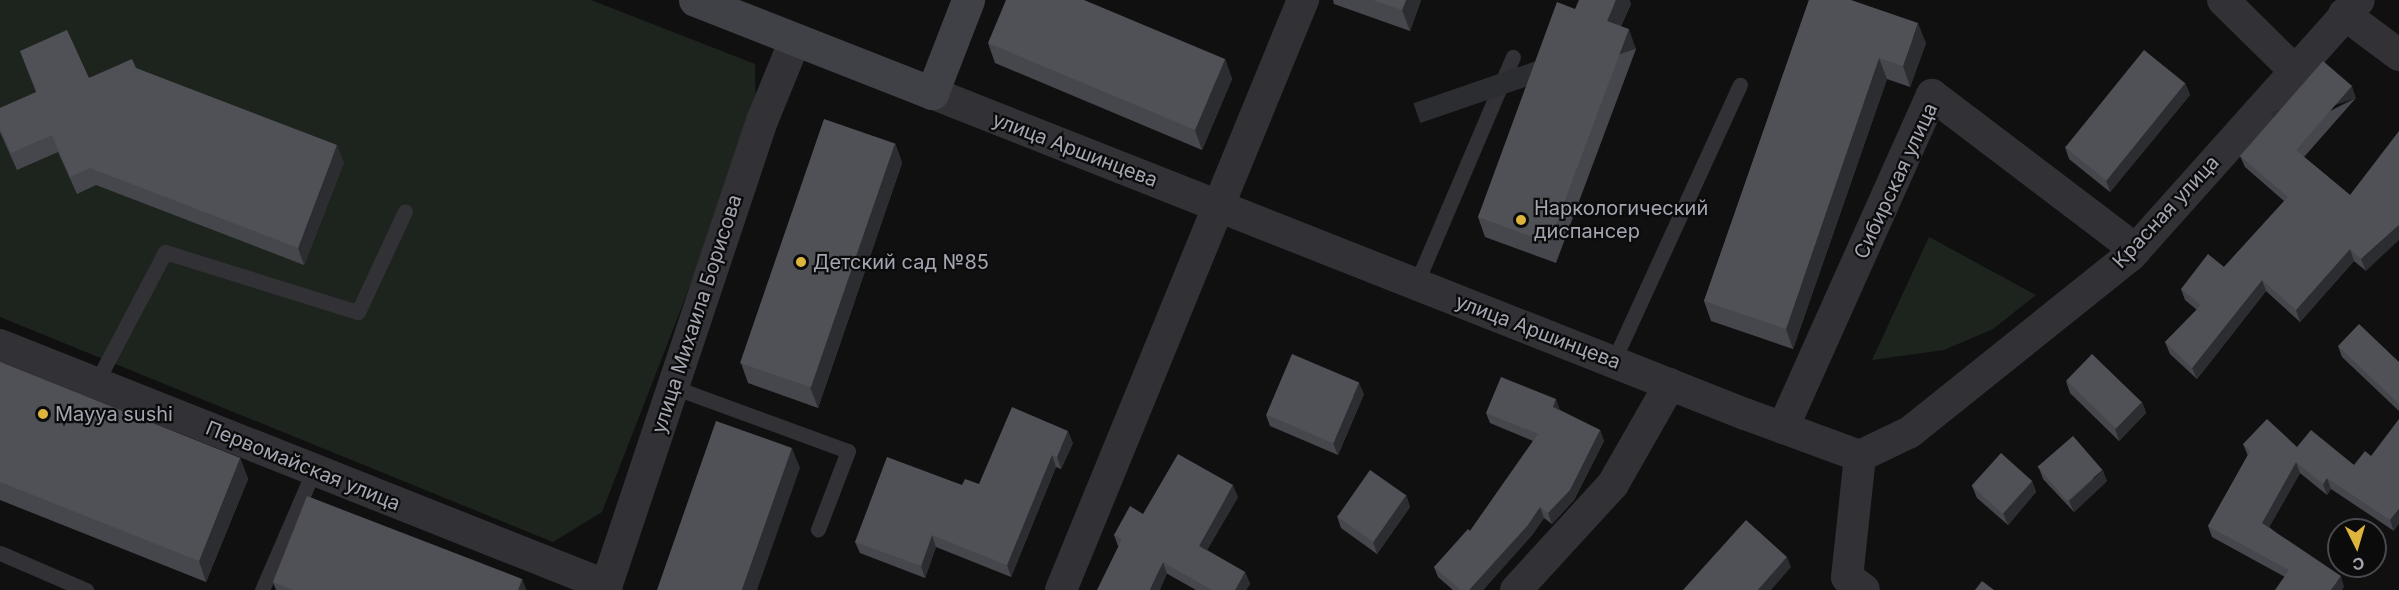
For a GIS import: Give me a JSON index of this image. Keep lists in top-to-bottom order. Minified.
{"streets":{"street":["улица Аршинцева","Сибирская улица","Красная улица","улица Михаила Борисова","Первомайская улица"]},"crossings":[["улица Аршинцева","Сибирская улица"],["улица Аршинцева","Красная улица"],["Сибирская улица","Красная улица"],["улица Михаила Борисова","Первомайская улица"]],"places":["Наркологический диспансер","Детский сад №85","Mayya sushi"],"north":"bottom"}
